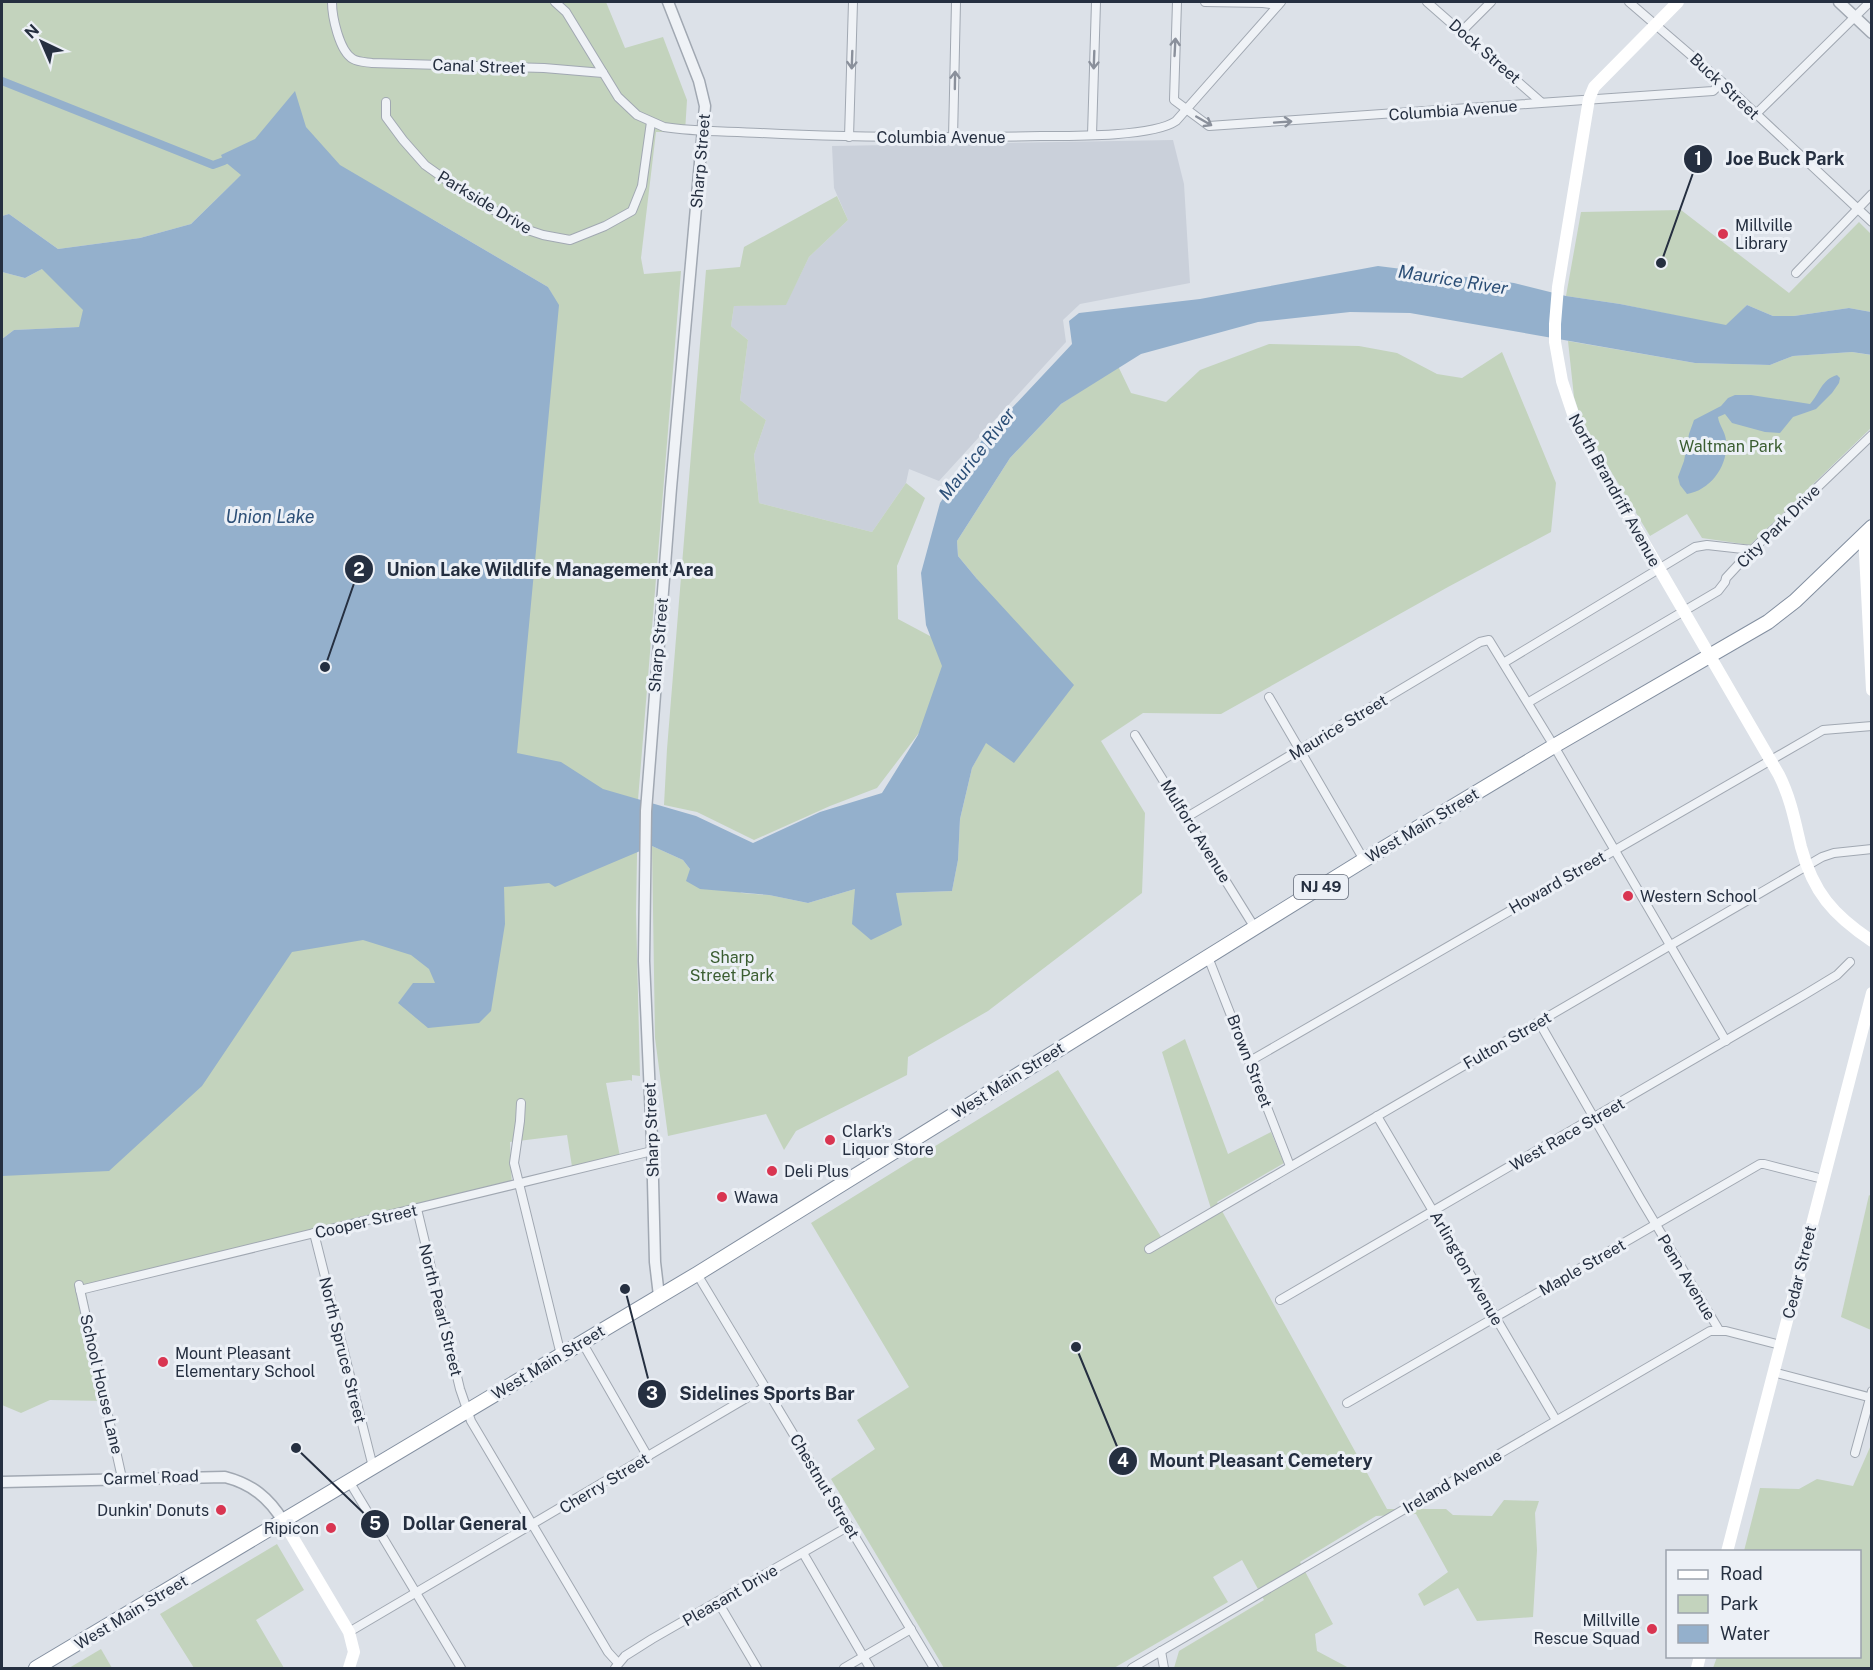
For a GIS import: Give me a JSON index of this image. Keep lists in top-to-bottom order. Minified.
{"streets":{"highway":["West Main Street","NJ 49"],"main road":["North Brandriff Avenue","Cedar Street"],"street":["Dock Street","Canal Street","Buck Street","Columbia Avenue","Sharp Street","Parkside Drive","City Park Drive","Maurice Street","Mulford Avenue","Howard Street","Fulton Street","Brown Street","West Race Street","Cooper Street","Maple Street","Arlington Avenue","Penn Avenue","North Pearl Street","North Spruce Street","School House Lane","Carmel Road","Ireland Avenue","Cherry Street","Chestnut Street","Pleasant Drive"]},"crossings":[["Dock Street","Columbia Avenue"],["Buck Street","Columbia Avenue"],["Columbia Avenue","Sharp Street"],["Columbia Avenue","Parkside Drive"],["Columbia Avenue","North Brandriff Avenue"],["Sharp Street","West Main Street"],["Sharp Street","Cooper Street"],["North Brandriff Avenue","City Park Drive"],["North Brandriff Avenue","West Main Street"],["North Brandriff Avenue","Howard Street"],["North Brandriff Avenue","Fulton Street"],["Maurice Street","Mulford Avenue"],["West Main Street","Mulford Avenue"],["West Main Street","Brown Street"],["West Main Street","North Pearl Street"],["West Main Street","North Spruce Street"],["West Main Street","Carmel Road"],["West Main Street","Chestnut Street"],["Howard Street","Brown Street"],["Fulton Street","Brown Street"],["Fulton Street","Arlington Avenue"],["West Race Street","Arlington Avenue"],["West Race Street","Penn Avenue"],["Cooper Street","North Pearl Street"],["Cooper Street","North Spruce Street"],["Cooper Street","School House Lane"],["Maple Street","Arlington Avenue"],["Maple Street","Cedar Street"],["Maple Street","Penn Avenue"],["Arlington Avenue","Ireland Avenue"],["Penn Avenue","Ireland Avenue"],["North Pearl Street","Cherry Street"],["North Pearl Street","Pleasant Drive"],["School House Lane","Carmel Road"],["Cherry Street","Chestnut Street"],["Chestnut Street","Pleasant Drive"]],"water":["Maurice River","Union Lake"],"parks":["Waltman Park","Sharp Street Park"],"places":["Millville Library","Joe Buck Park","Union Lake Wildlife Management Area","Western School","Clark's Liquor Store","Deli Plus","Wawa","Sidelines Sports Bar","Mount Pleasant Cemetery","Mount Pleasant Elementary School","Dollar General","Dunkin' Donuts","Ripicon","Millville Rescue Squad"],"legend":["Road","Park","Water"],"north":"top left"}
